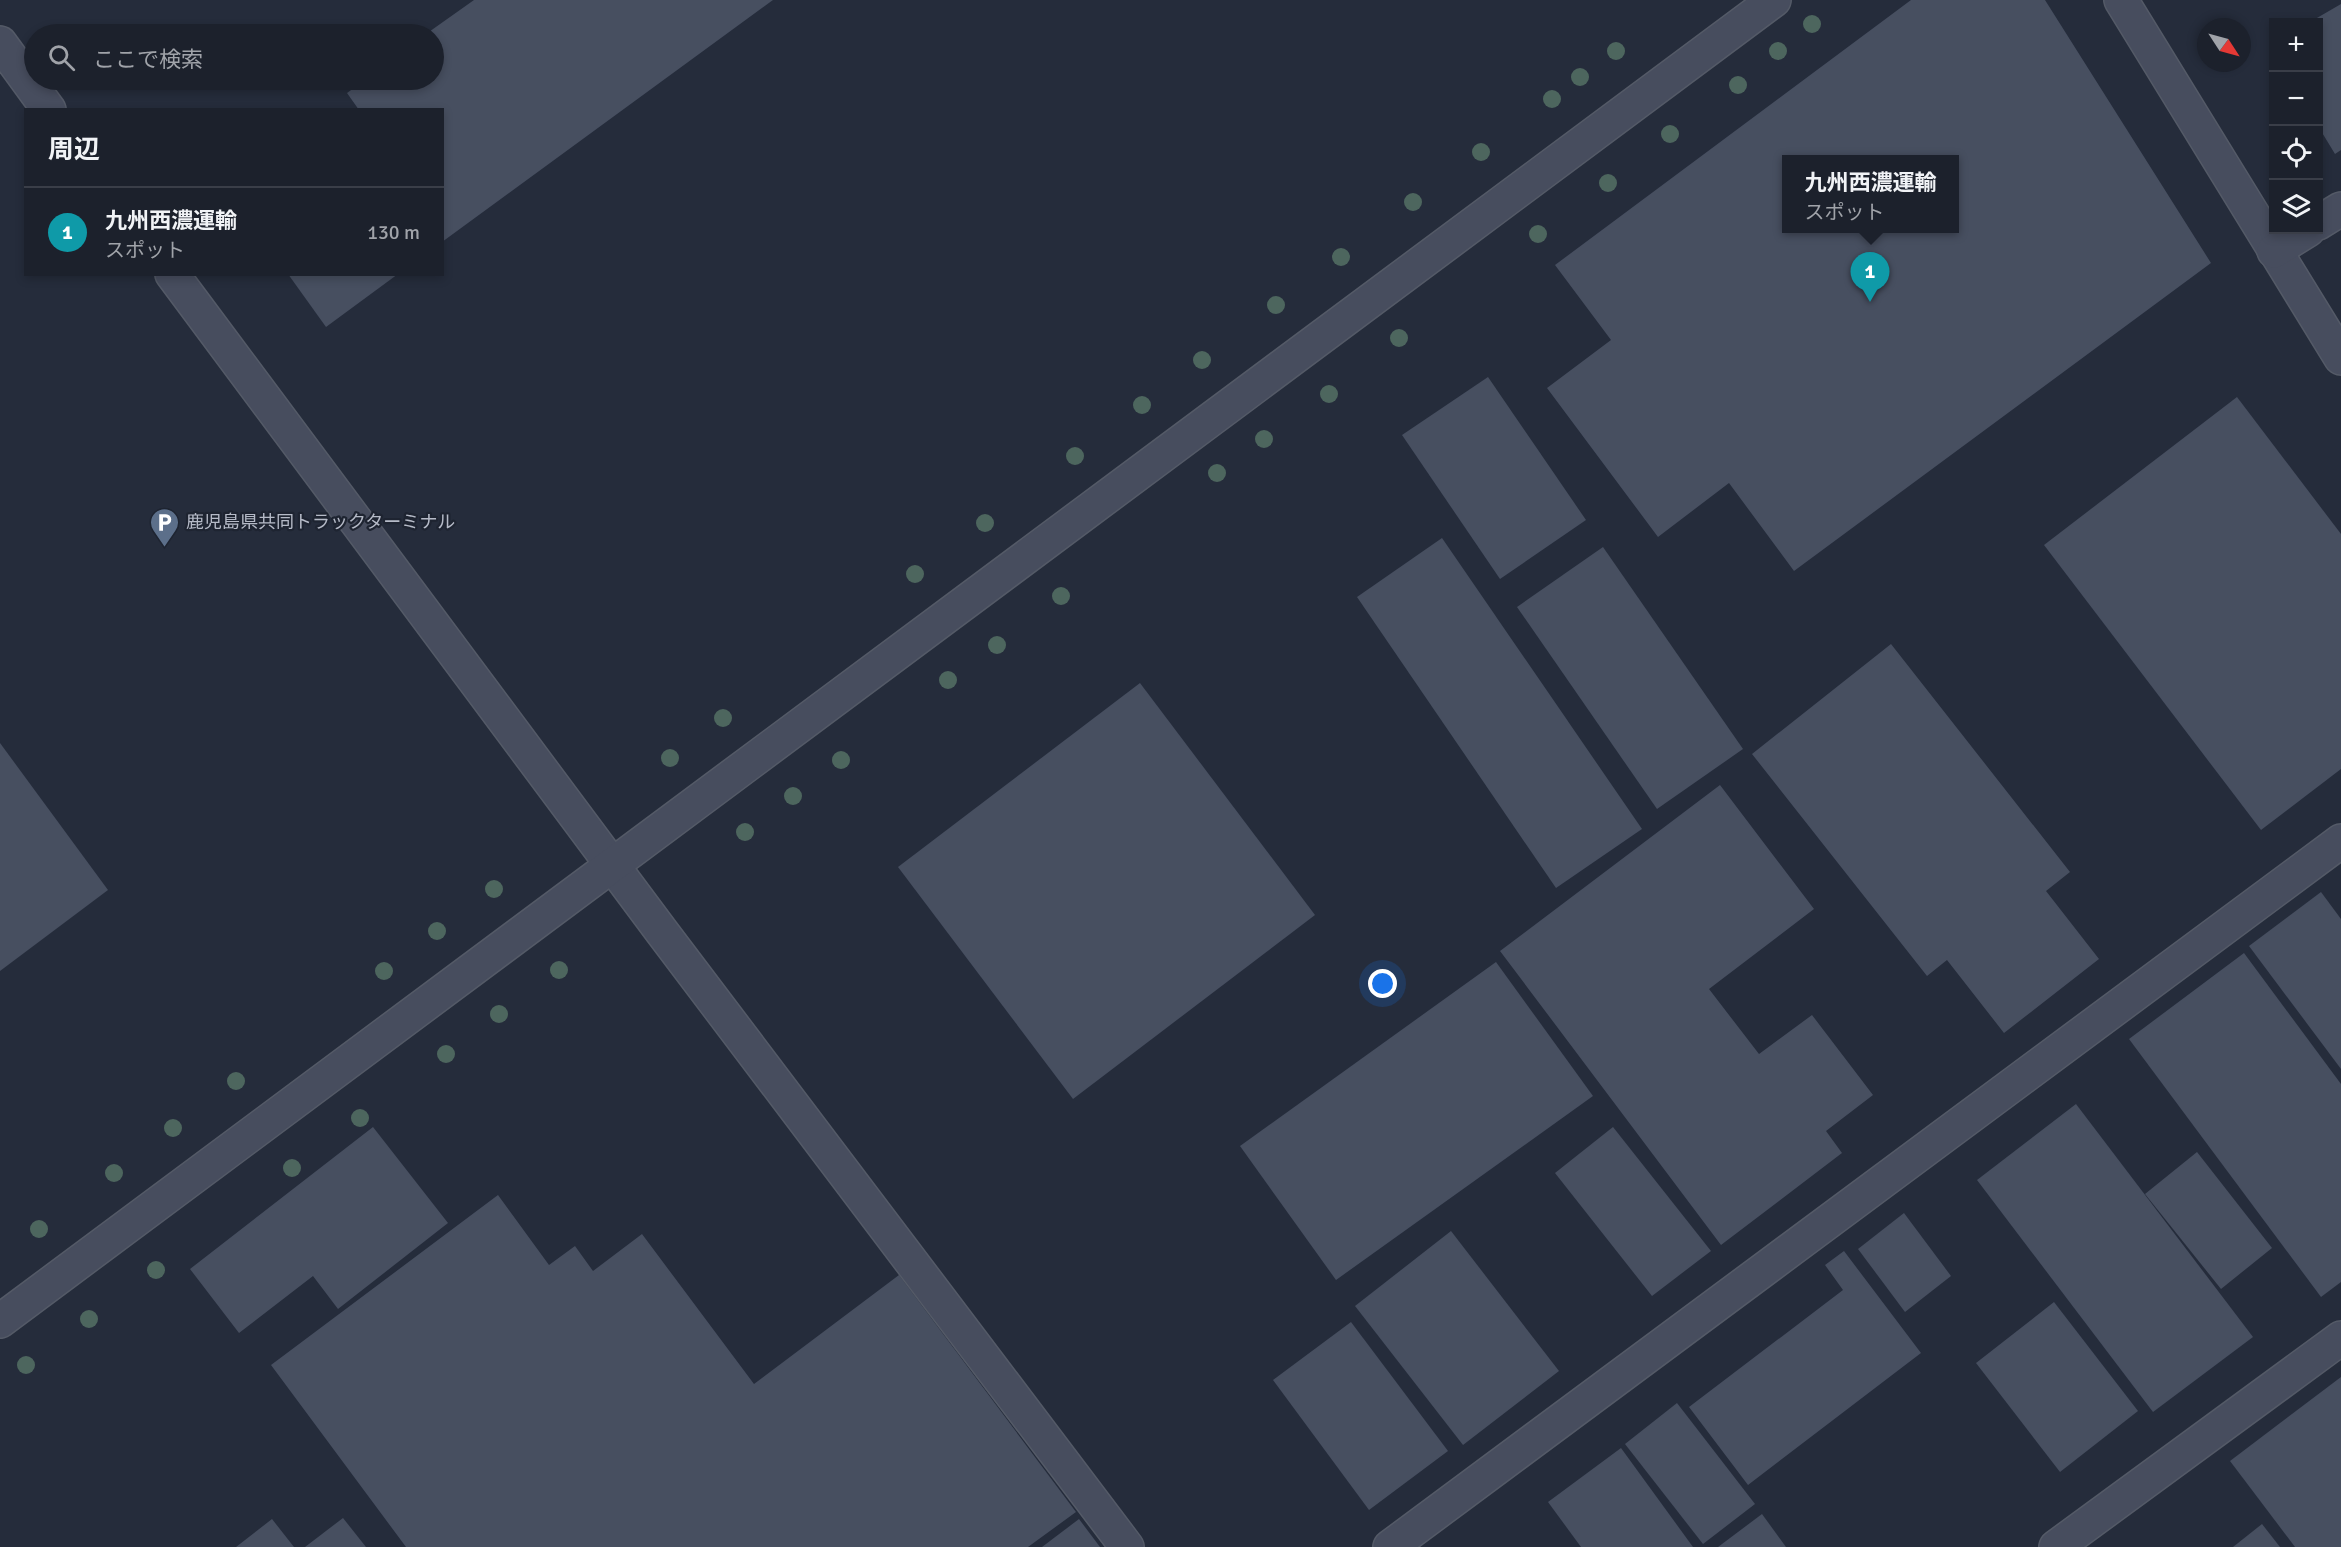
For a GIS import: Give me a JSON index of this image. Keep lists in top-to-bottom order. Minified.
{"places":{"parking":["鹿児島県共同トラックターミナル"]},"north":"bottom right","page":{"map_buttons":["+","−"],"search":"ここで検索","heading":"周辺","popup":["九州西濃運輸","スポット"],"list":[{"mark":"1","name":"九州西濃運輸","note":"スポット","value":"130 m"}],"pins":"1"}}
